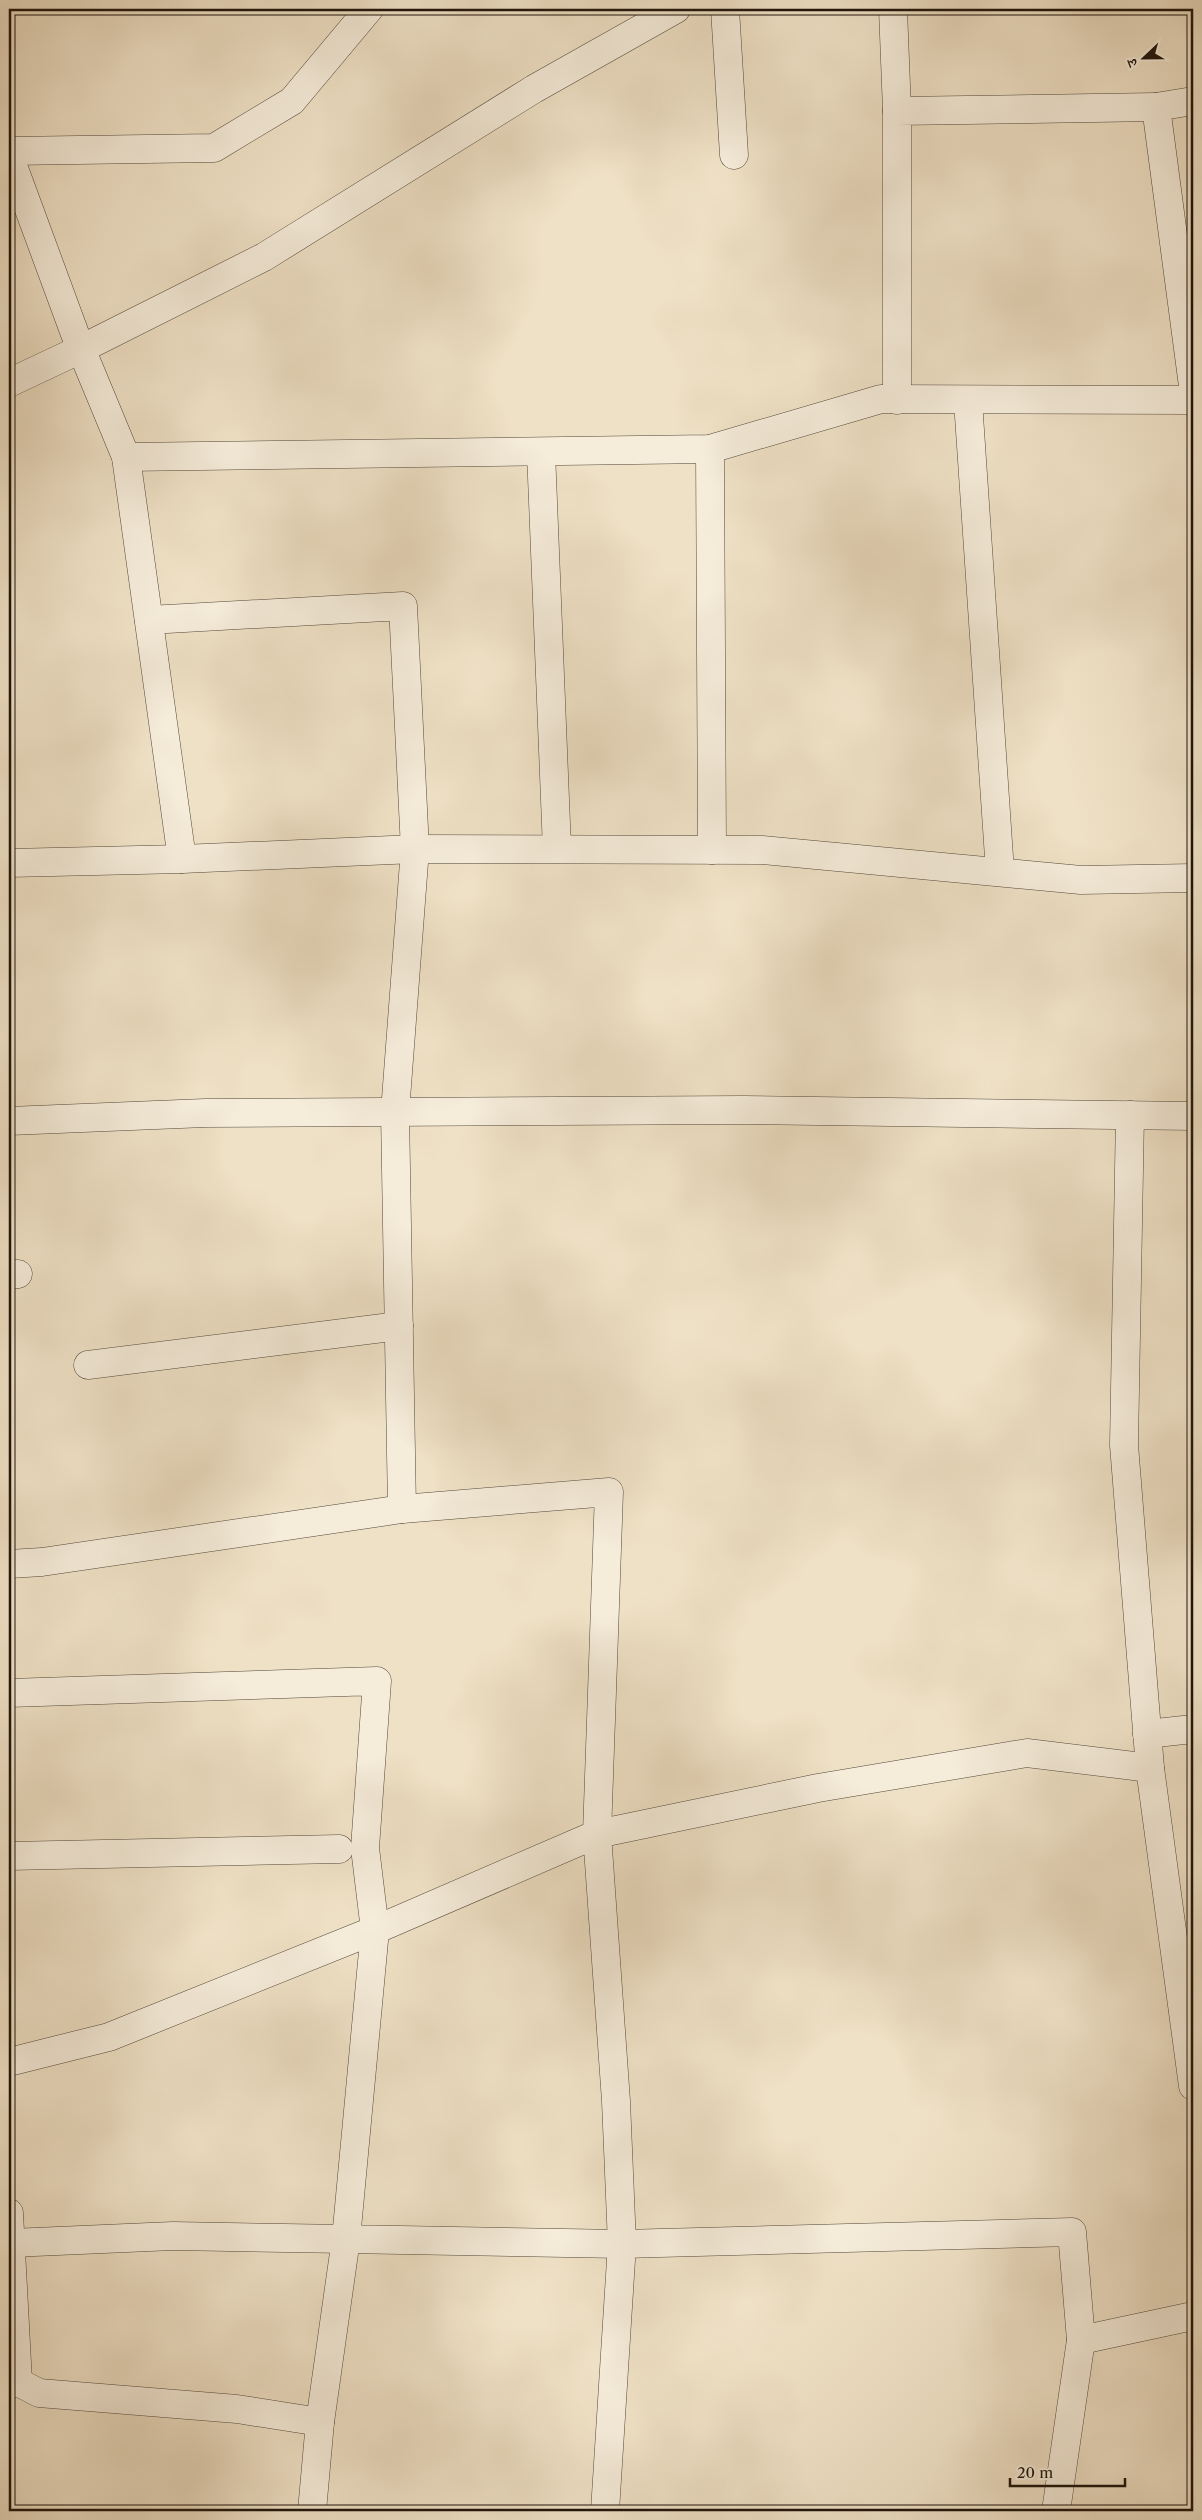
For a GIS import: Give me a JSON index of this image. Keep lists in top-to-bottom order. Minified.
{"scale_bar":"20 m","north":"left"}
